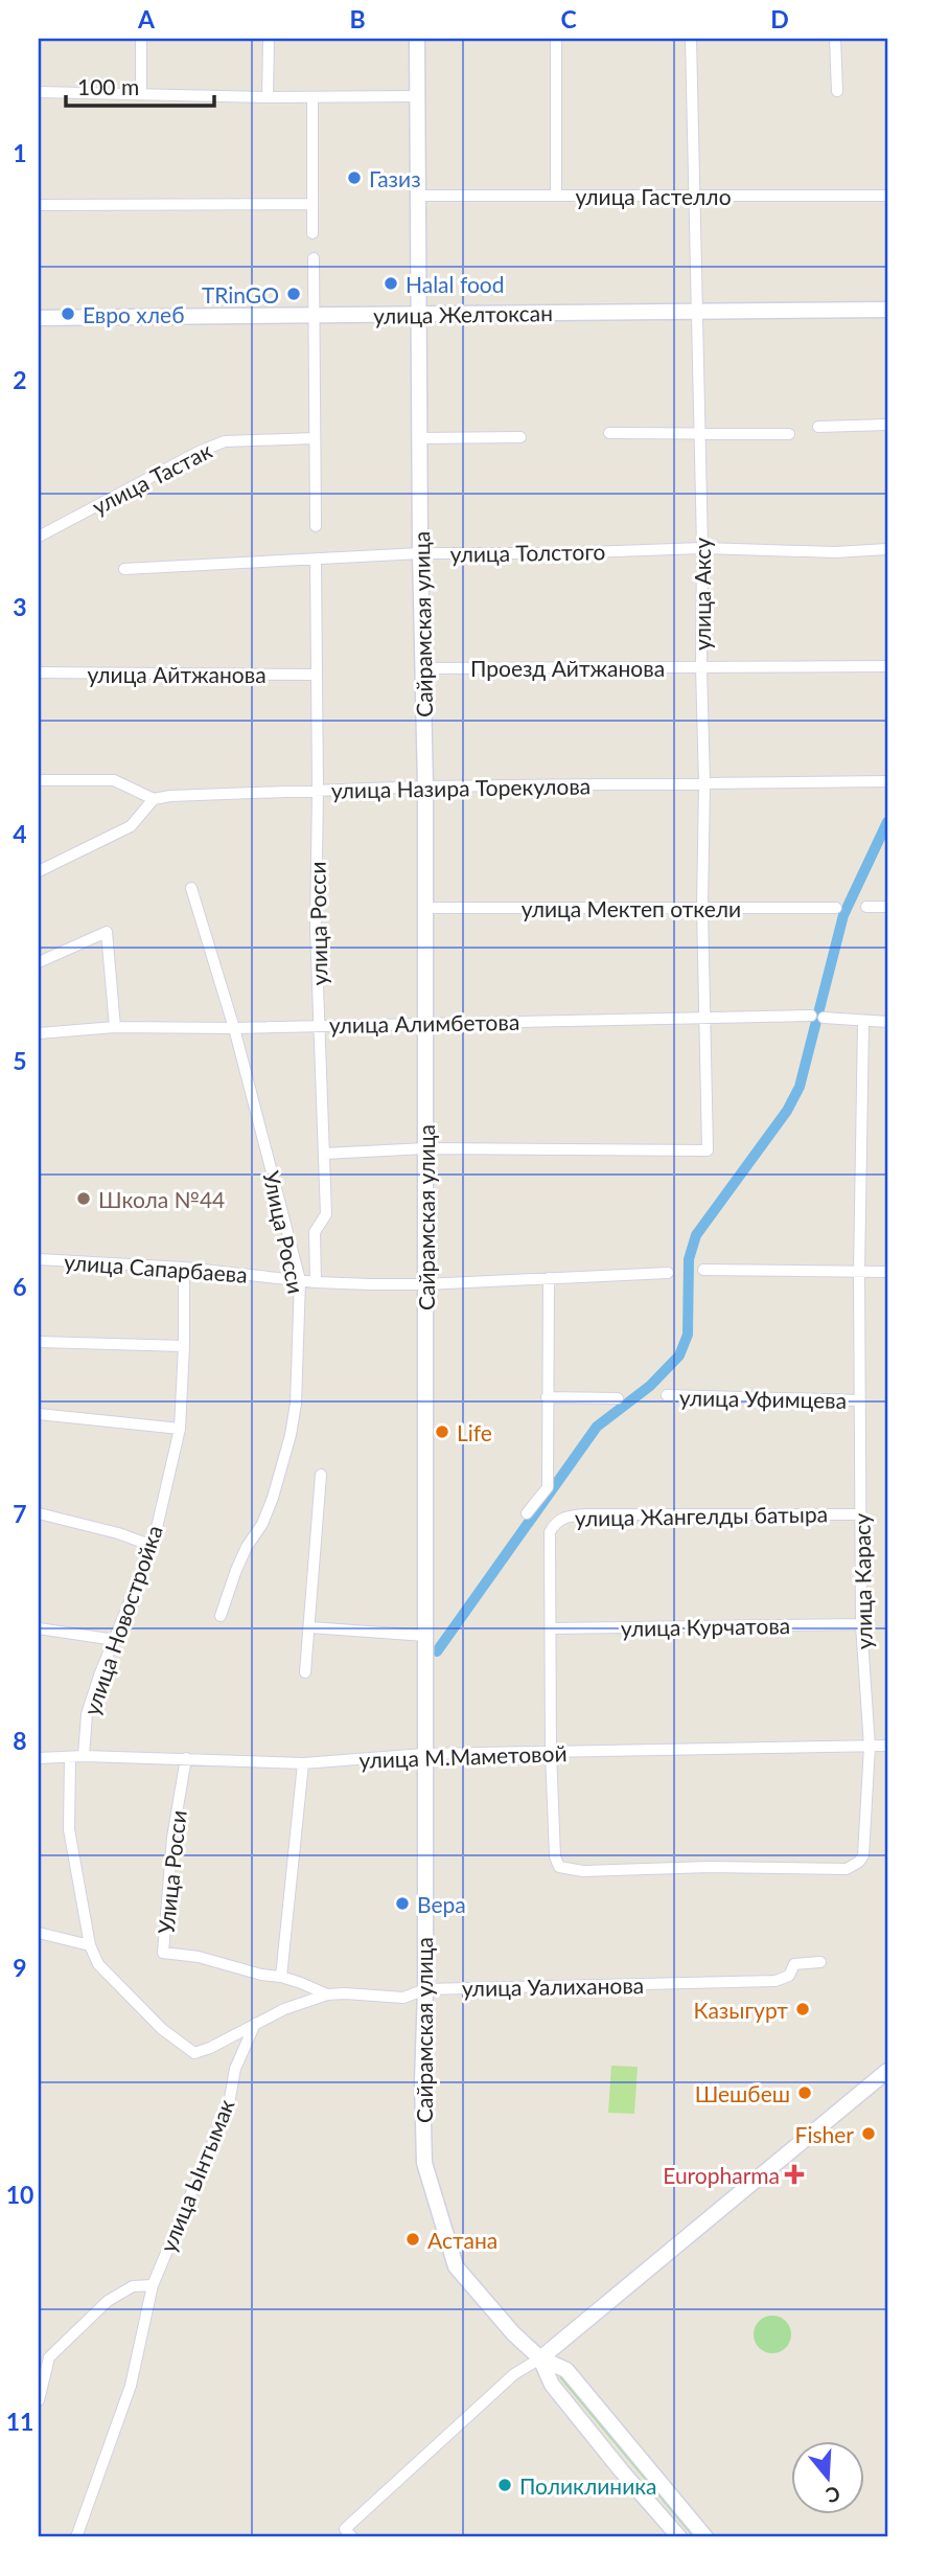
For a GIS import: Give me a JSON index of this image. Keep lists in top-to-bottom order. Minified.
{"streets":{"main road":["улица Желтоксан","Сайрамская улица"],"street":["улица Гастелло","улица Тастак","улица Толстого","улица Аксу","Проезд Айтжанова","улица Айтжанова","улица Назира Торекулова","улица Мектеп откели","улица Росси","улица Алимбетова","Улица Росси","улица Сапарбаева","улица Уфимцева","улица Жангелды батыра","улица Карасу","улица Новостройка","улица Курчатова","улица М.Маметовой","улица Уалиханова","улица Ынтымак"]},"crossings":[["улица Гастелло","улица Аксу"],["улица Гастелло","Сайрамская улица"],["улица Желтоксан","улица Аксу"],["улица Желтоксан","Сайрамская улица"],["улица Толстого","улица Аксу"],["улица Толстого","Сайрамская улица"],["улица Толстого","улица Росси"],["улица Аксу","Сайрамская улица"],["улица Аксу","Проезд Айтжанова"],["улица Аксу","улица Назира Торекулова"],["улица Аксу","улица Мектеп откели"],["улица Аксу","улица Алимбетова"],["Сайрамская улица","Проезд Айтжанова"],["Сайрамская улица","улица Назира Торекулова"],["Сайрамская улица","улица Мектеп откели"],["Сайрамская улица","улица Алимбетова"],["Сайрамская улица","улица Сапарбаева"],["Сайрамская улица","улица М.Маметовой"],["Сайрамская улица","улица Уалиханова"],["улица Айтжанова","улица Росси"],["улица Назира Торекулова","улица Росси"],["улица Росси","улица Алимбетова"],["улица Росси","улица Сапарбаева"],["улица Алимбетова","Улица Росси"],["Улица Росси","улица Сапарбаева"],["Улица Росси","улица М.Маметовой"],["Улица Росси","улица Уалиханова"],["улица Сапарбаева","улица Новостройка"],["улица Уфимцева","улица Карасу"],["улица Жангелды батыра","улица Карасу"],["улица Жангелды батыра","улица Курчатова"],["улица Карасу","улица Курчатова"],["улица Карасу","улица М.Маметовой"],["улица Новостройка","улица М.Маметовой"],["улица М.Маметовой","улица Уалиханова"],["улица Уалиханова","улица Ынтымак"]],"places":{"other":["Газиз","Halal food","TRinGO","Евро хлеб","Школа №44","Life","Вера","Казыгурт","Шешбеш","Fisher","Астана","Поликлиника"],"health":["Europharma"]},"scale_bar":"100 m","north":"bottom","grid":{"columns":["A","B","C","D"],"rows":["1","2","3","4","5","6","7","8","9","10","11"]}}
